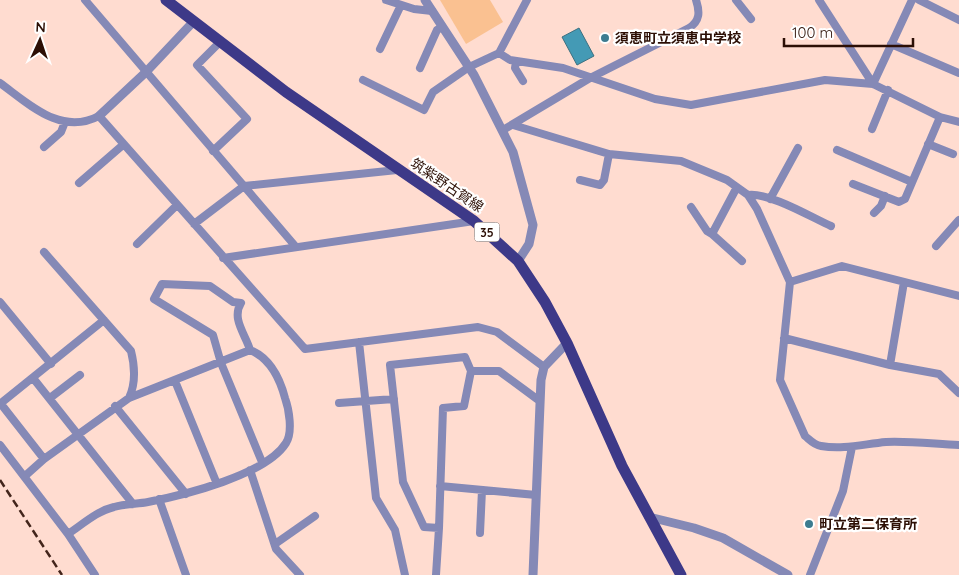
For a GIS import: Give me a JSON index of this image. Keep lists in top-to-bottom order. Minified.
{"streets":{"main road":["筑紫野古賀線","35"]},"places":["須恵町立須恵中学校","町立第二保育所"],"scale_bar":"100 m","north":"top"}
